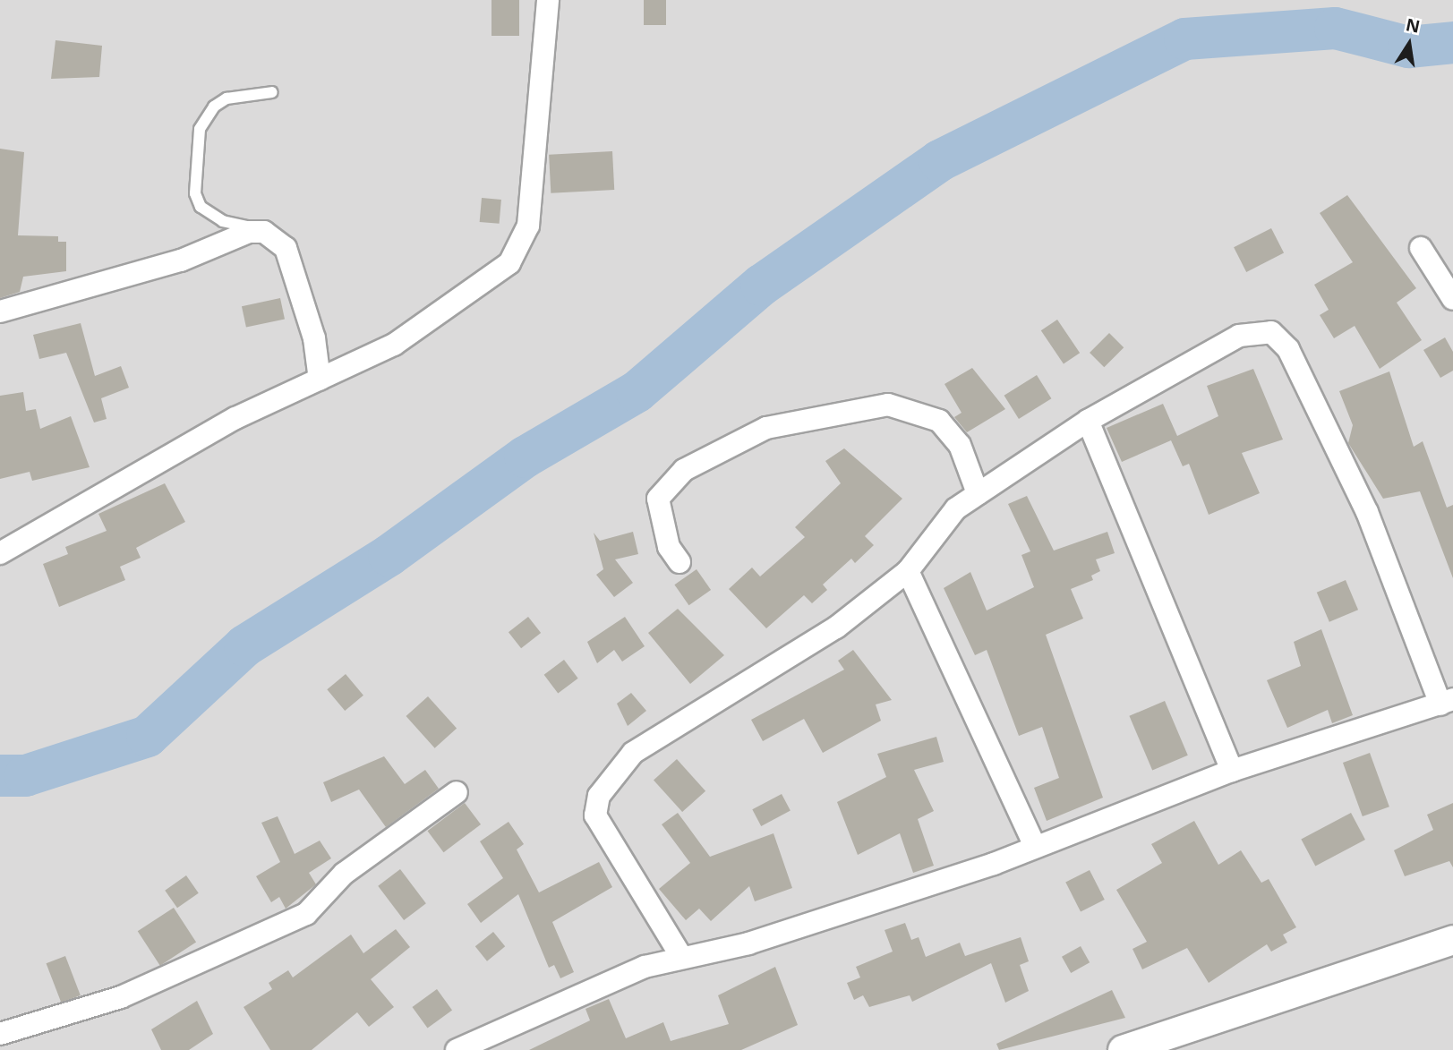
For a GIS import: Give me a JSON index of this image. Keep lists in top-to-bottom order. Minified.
{"north":"top"}
